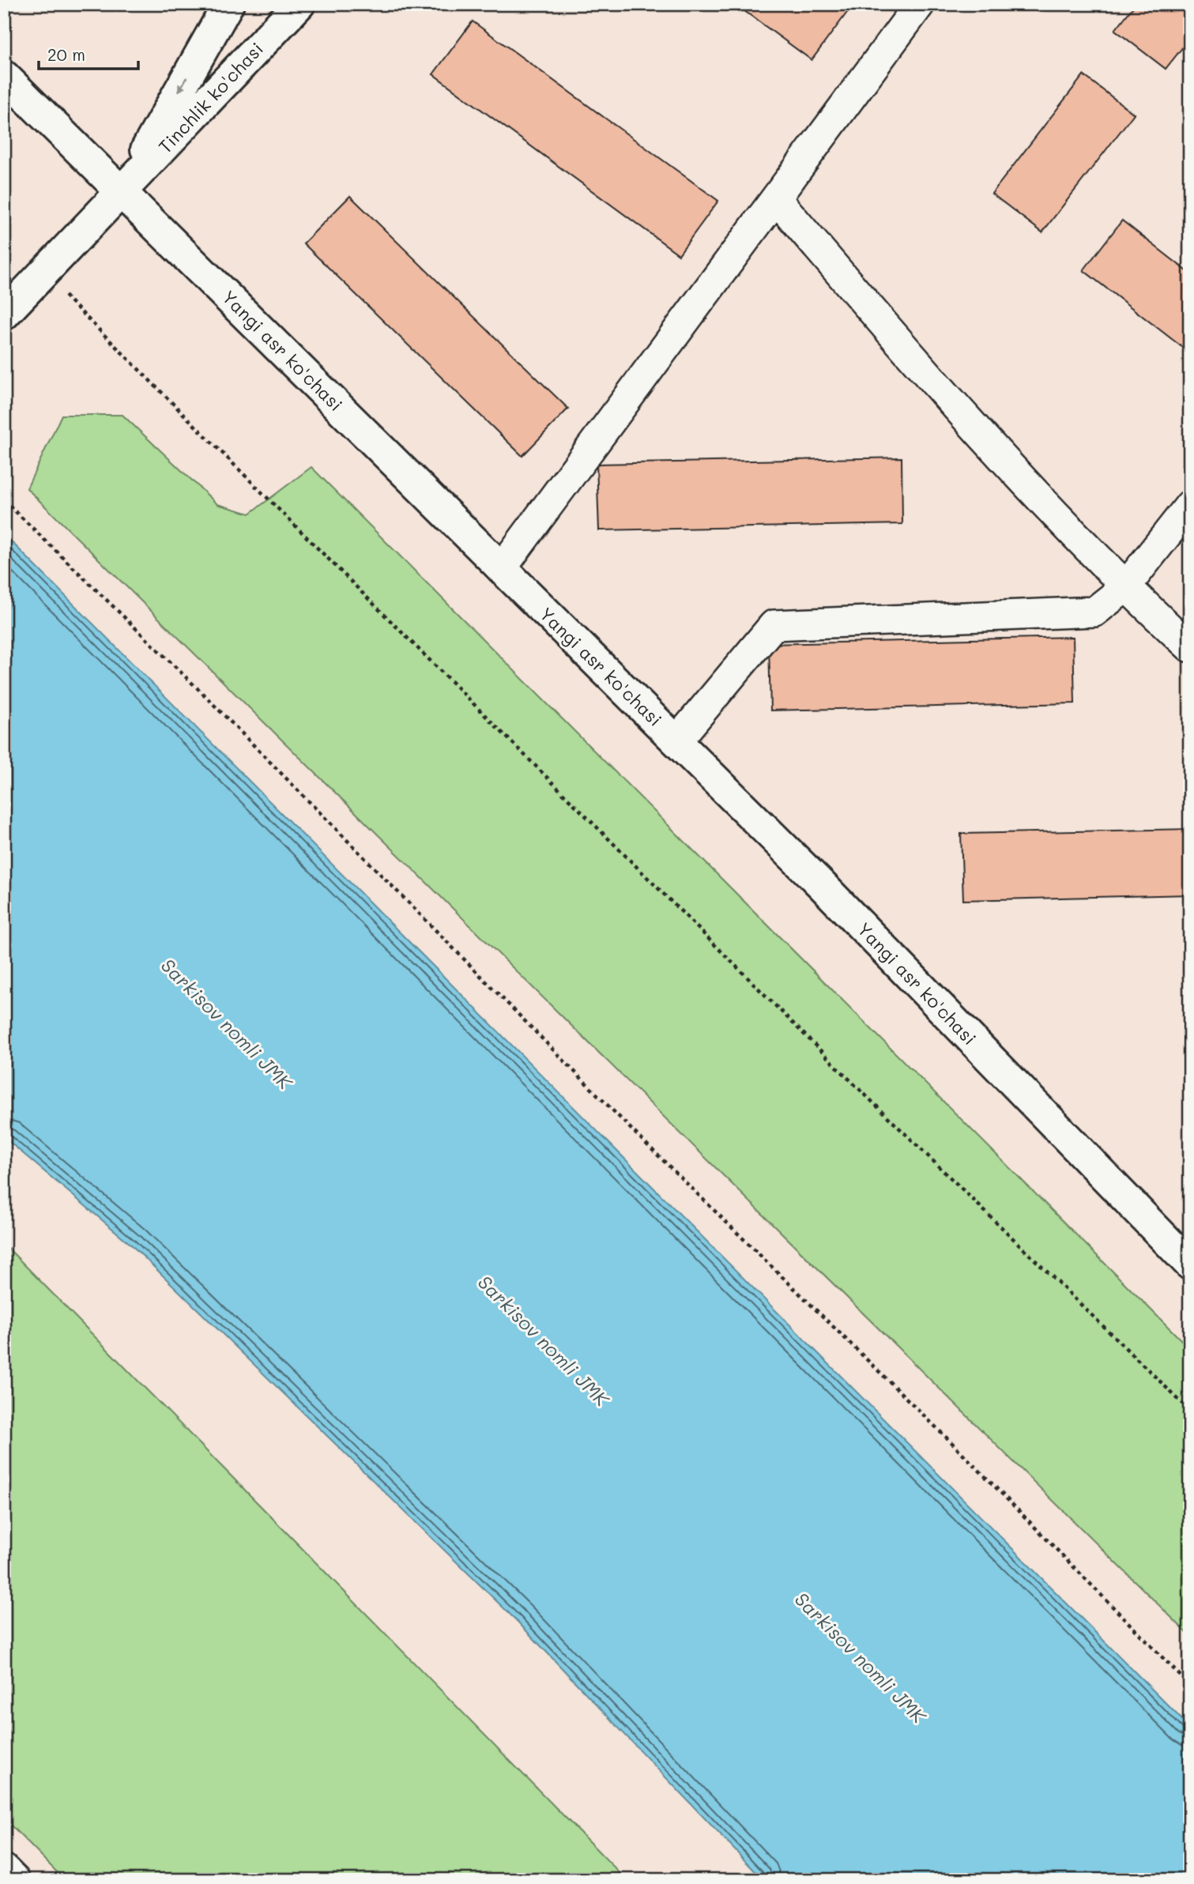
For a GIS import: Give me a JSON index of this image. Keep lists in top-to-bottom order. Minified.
{"streets":{"street":["Tinchlik ko'chasi","Yangi asr ko'chasi"]},"crossings":[["Tinchlik ko'chasi","Yangi asr ko'chasi"]],"water":["Sarkisov nomli JMK"],"scale_bar":"20 m"}
